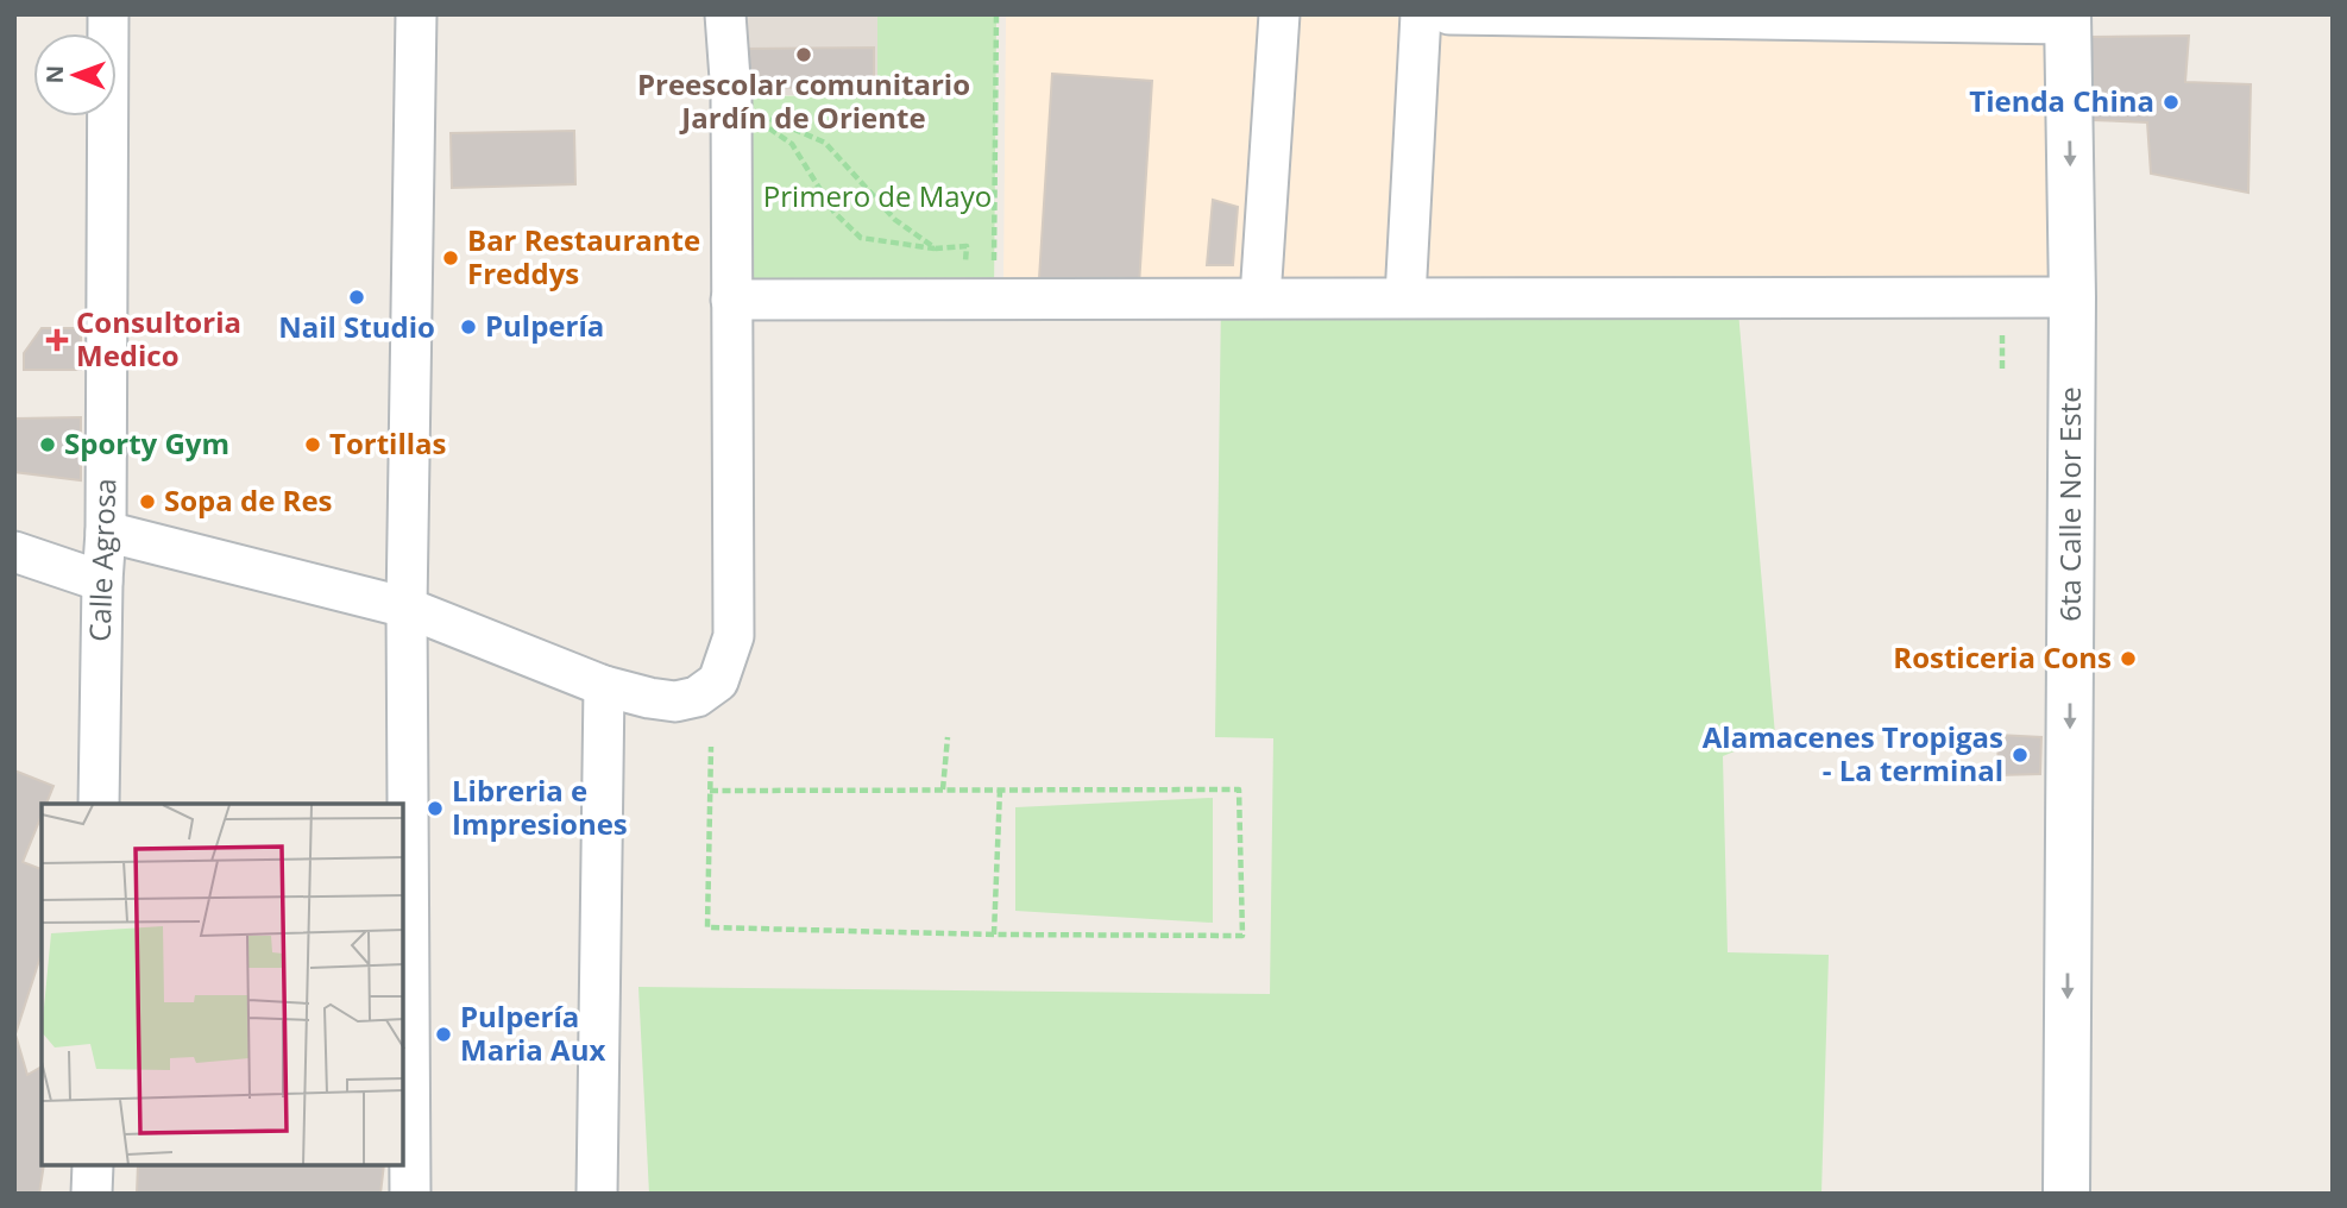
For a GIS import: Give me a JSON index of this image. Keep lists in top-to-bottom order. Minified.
{"streets":{"street":["6ta Calle Nor Este","Calle Agrosa"]},"one_way":["6ta Calle Nor Este"],"parks":["Primero de Mayo"],"places":{"other":["Preescolar comunitario Jardín de Oriente","Tienda China","Bar Restaurante Freddys","Nail Studio","Pulpería","Sporty Gym","Tortillas","Sopa de Res","Rosticeria Cons","Alamacenes Tropigas - La terminal","Libreria e Impresiones","Pulpería Maria Aux"],"health":["Consultoria Medico"]},"north":"left"}
